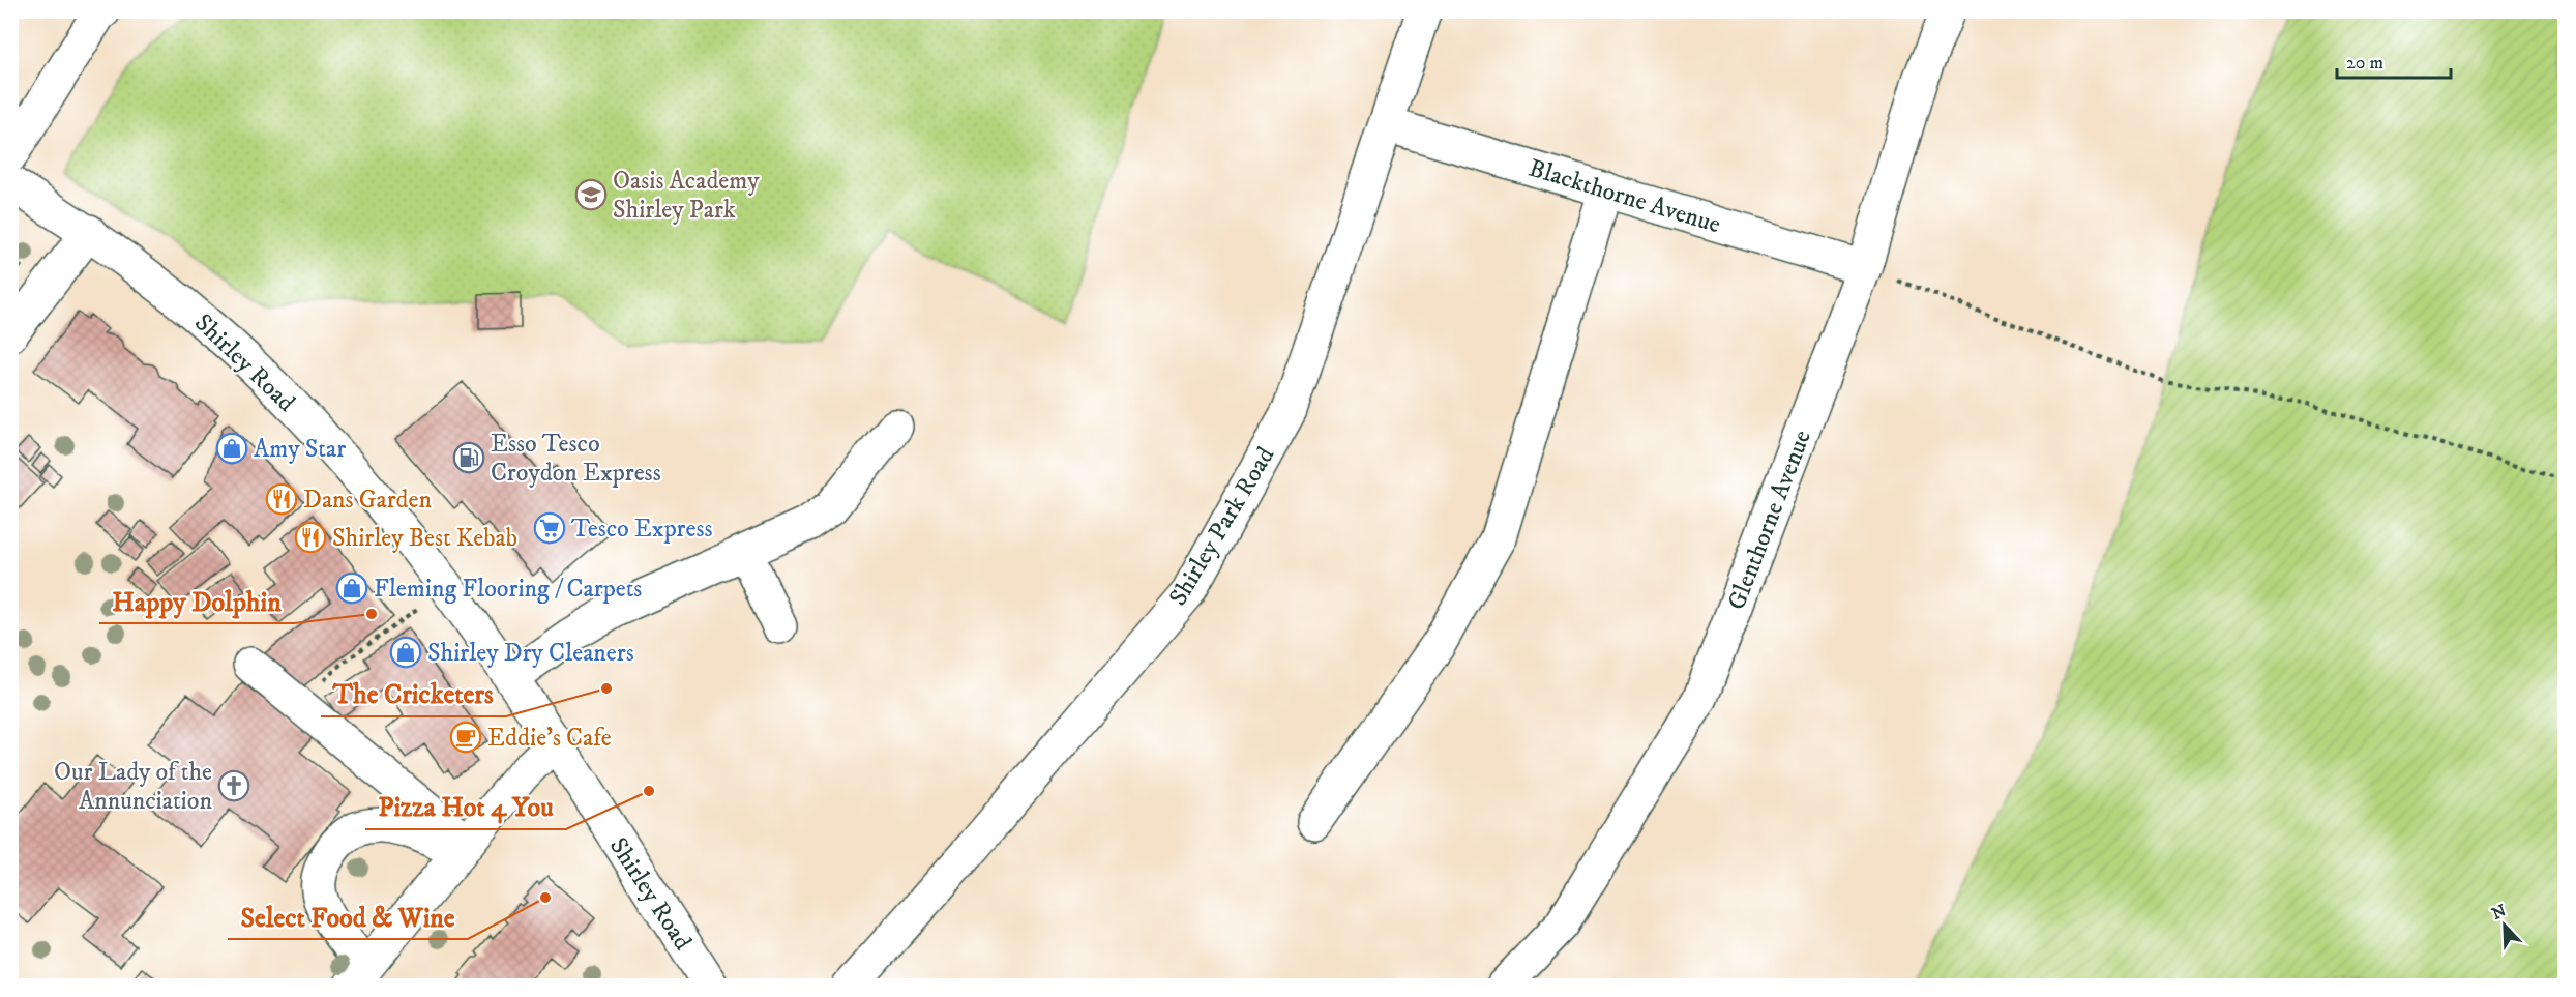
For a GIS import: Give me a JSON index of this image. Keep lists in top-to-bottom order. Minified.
{"streets":{"street":["Blackthorne Avenue","Shirley Road","Glenthorne Avenue","Shirley Park Road"]},"crossings":[["Blackthorne Avenue","Glenthorne Avenue"],["Blackthorne Avenue","Shirley Park Road"]],"places":{"school or university":["Oasis Academy Shirley Park"],"shop":["Amy Star","Fleming Flooring / Carpets","Shirley Dry Cleaners"],"fuel station":["Esso Tesco Croydon Express"],"restaurant":["Dans Garden","Shirley Best Kebab"],"supermarket":["Tesco Express"],"other":["Happy Dolphin","The Cricketers","Pizza Hot 4 You","Select Food & Wine"],"cafe":["Eddie's Cafe"],"church":["Our Lady of the Annunciation"]},"scale_bar":"20 m","north":"top left"}
